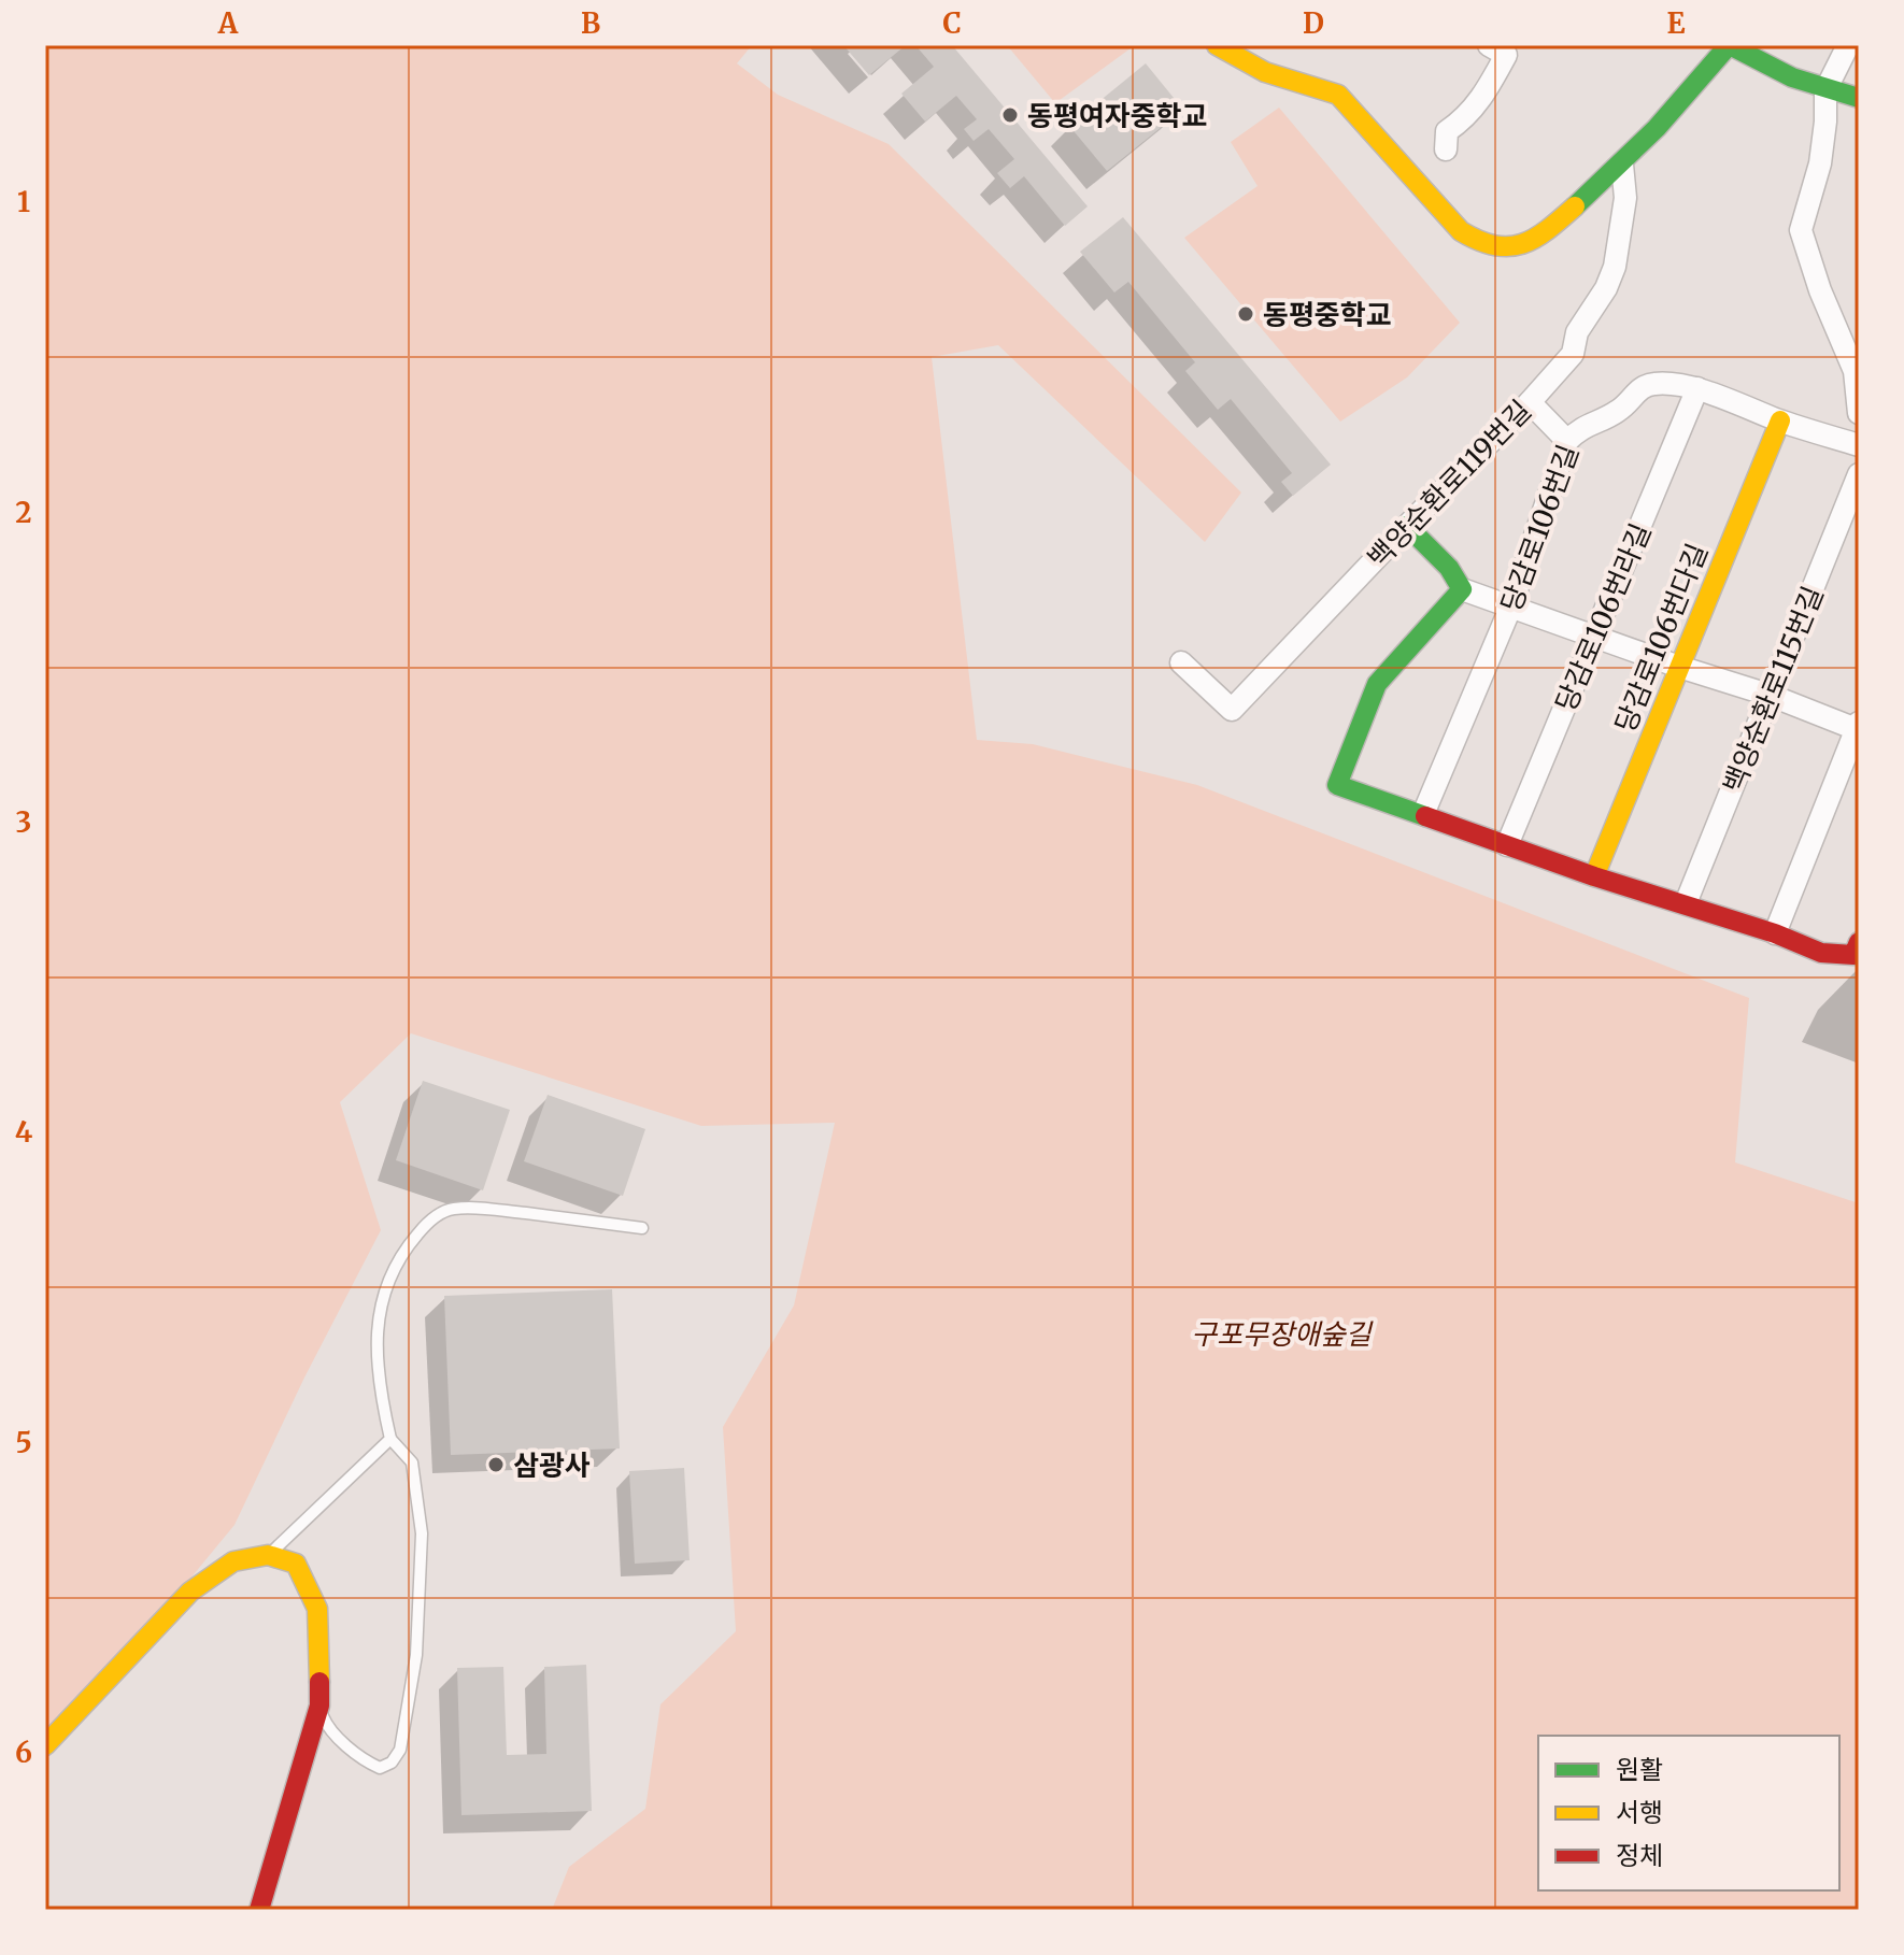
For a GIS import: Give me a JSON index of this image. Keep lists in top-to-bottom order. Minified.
{"streets":{"street":["백양순환로119번길","당감로106번길","당감로106번라길","당감로106번다길","백양순환로115번길"]},"crossings":[["당감로106번길","당감로106번라길"],["당감로106번길","당감로106번다길"]],"parks":["구포무장애숲길"],"places":["동평여자중학교","동평중학교","삼광사"],"legend":["원활","서행","정체"],"grid":{"columns":["A","B","C","D","E"],"rows":["1","2","3","4","5","6"]}}
